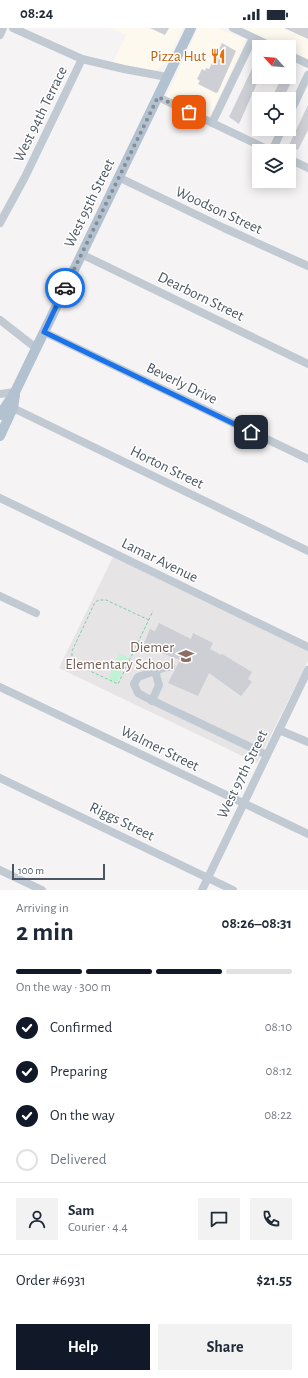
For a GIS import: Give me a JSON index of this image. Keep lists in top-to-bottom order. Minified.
{"streets":{"main road":["West 95th Street"],"street":["West 94th Terrace","Woodson Street","Dearborn Street","Beverly Drive","Horton Street","Lamar Avenue","Walmer Street","West 97th Street","Riggs Street"]},"crossings":[["West 95th Street","Woodson Street"],["West 95th Street","Dearborn Street"],["West 95th Street","Beverly Drive"],["West 95th Street","Horton Street"],["Walmer Street","West 97th Street"],["West 97th Street","Riggs Street"]],"places":{"restaurant":["Pizza Hut"],"school or university":["Diemer Elementary School"]},"scale_bar":"100 m","north":"top left","page":{"status":"08:24","scale":"100 m","heading":["2 min","Arriving in","08:26–08:31"],"panel":["Sam","Courier · 4.4","Order #6931","$21.55"],"bar":"On the way · 300 m","list":[["Confirmed","08:10"],["Preparing","08:12"],["On the way","08:22"],"Delivered"],"buttons":["Help","Share"]}}
